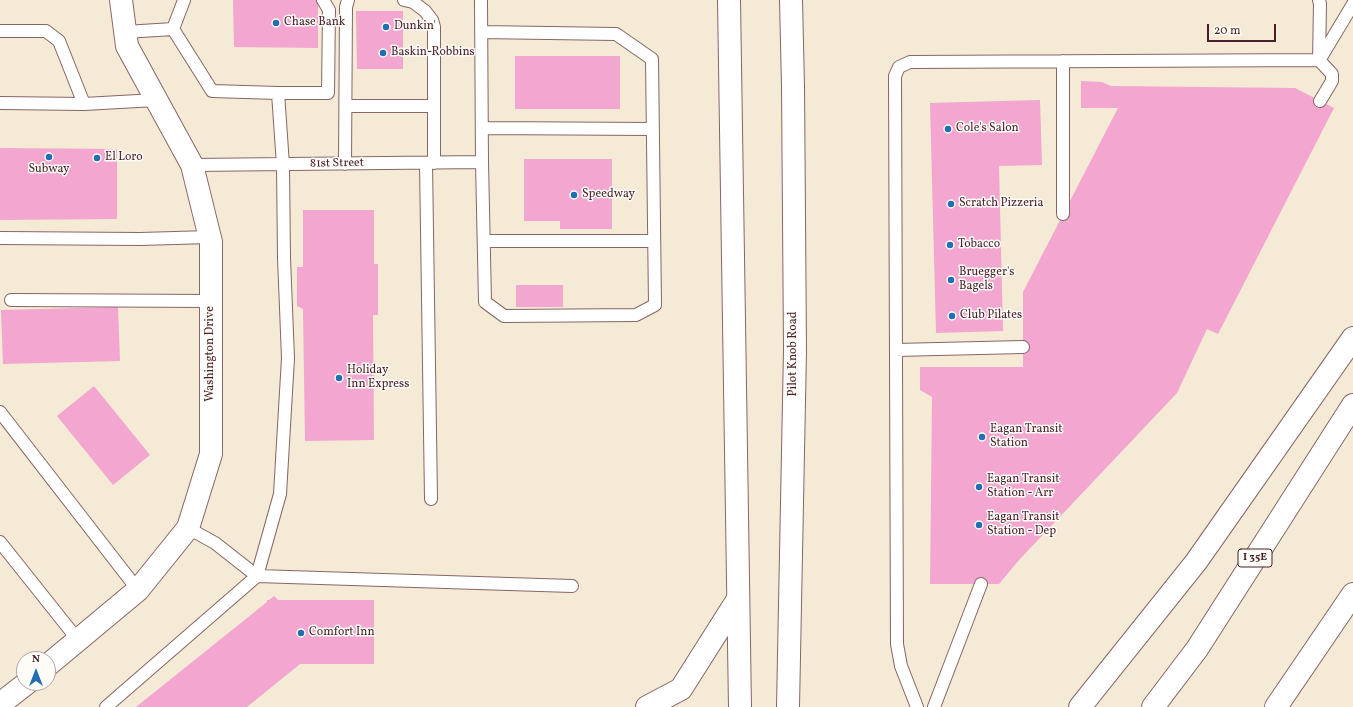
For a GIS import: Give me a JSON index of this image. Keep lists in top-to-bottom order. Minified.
{"streets":{"main road":["Washington Drive","Pilot Knob Road","I 35E"],"lane":["81st Street"]},"crossings":[["81st Street","Washington Drive"]],"places":["Chase Bank","Dunkin'","Baskin-Robbins","Cole's Salon","Subway","El Loro","Speedway","Scratch Pizzeria","Tobacco","Bruegger's Bagels","Club Pilates","Holiday Inn Express","Eagan Transit Station","Eagan Transit Station - Arr","Eagan Transit Station - Dep","Comfort Inn"],"scale_bar":"20 m","north":"top"}
